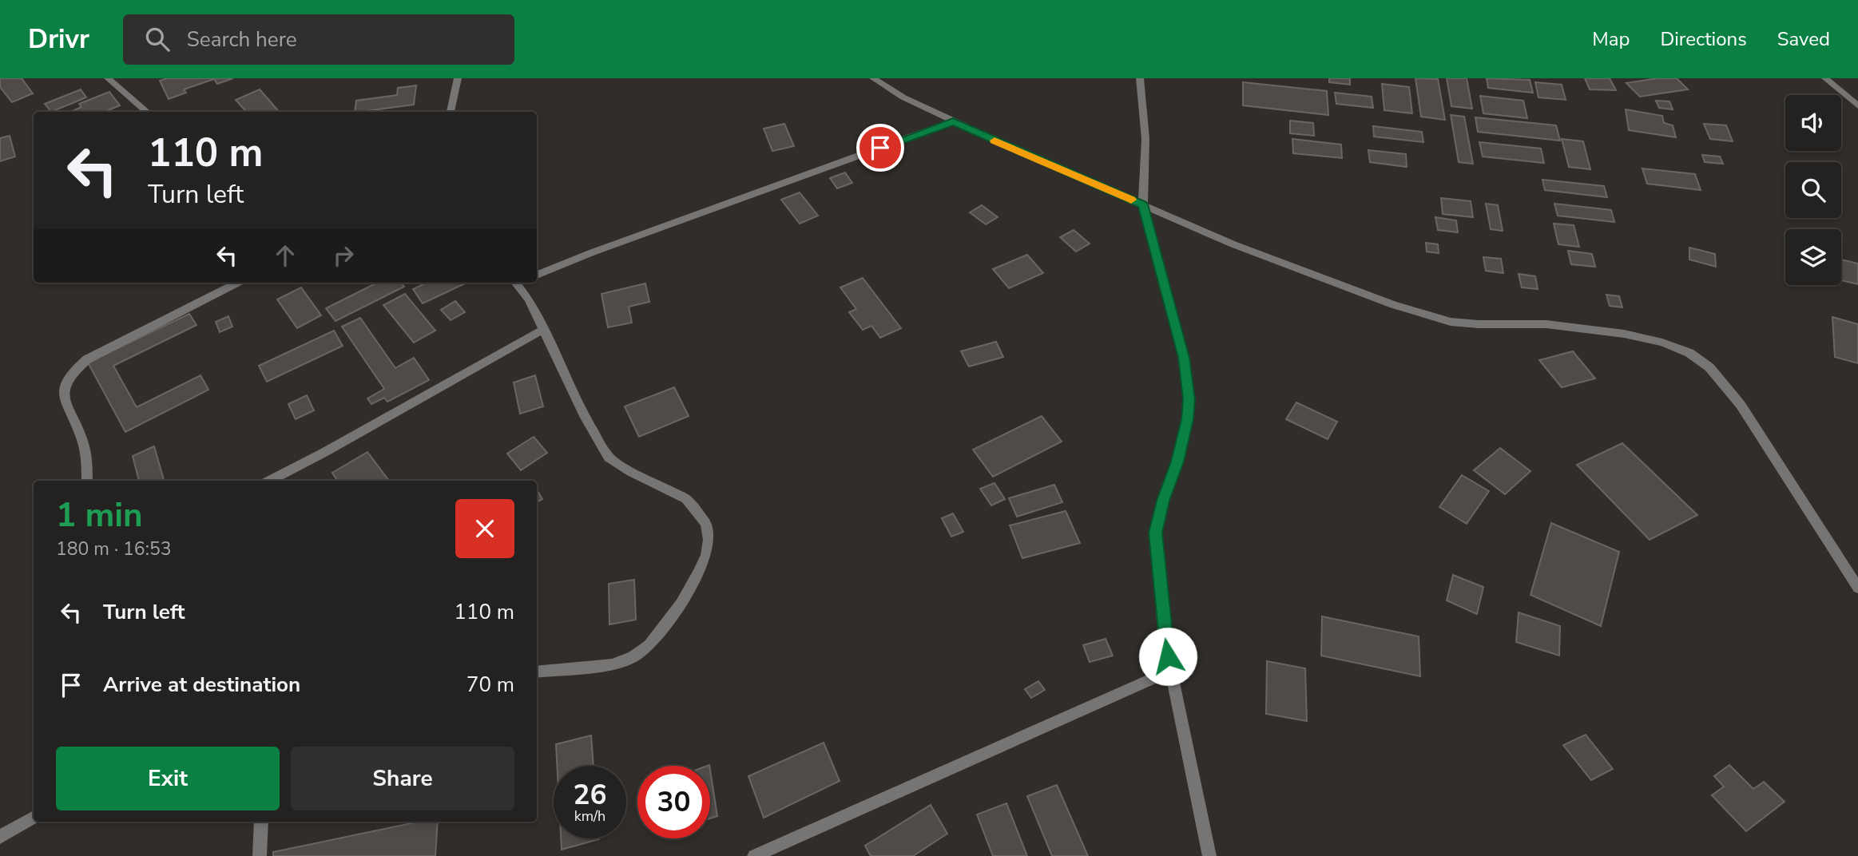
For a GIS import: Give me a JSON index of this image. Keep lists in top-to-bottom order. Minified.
{"page":{"header":"Drivr","search":"Search here","nav":["Map","Directions","Saved"],"turn":["110 m","Turn left"],"heading":["1 min","180 m · 16:53"],"list":[{"name":"Turn left","value":"110 m"},{"name":"Arrive at destination","value":"70 m"}],"buttons":["Exit","Share"],"speed":"26 km/h","limit":"30"}}
